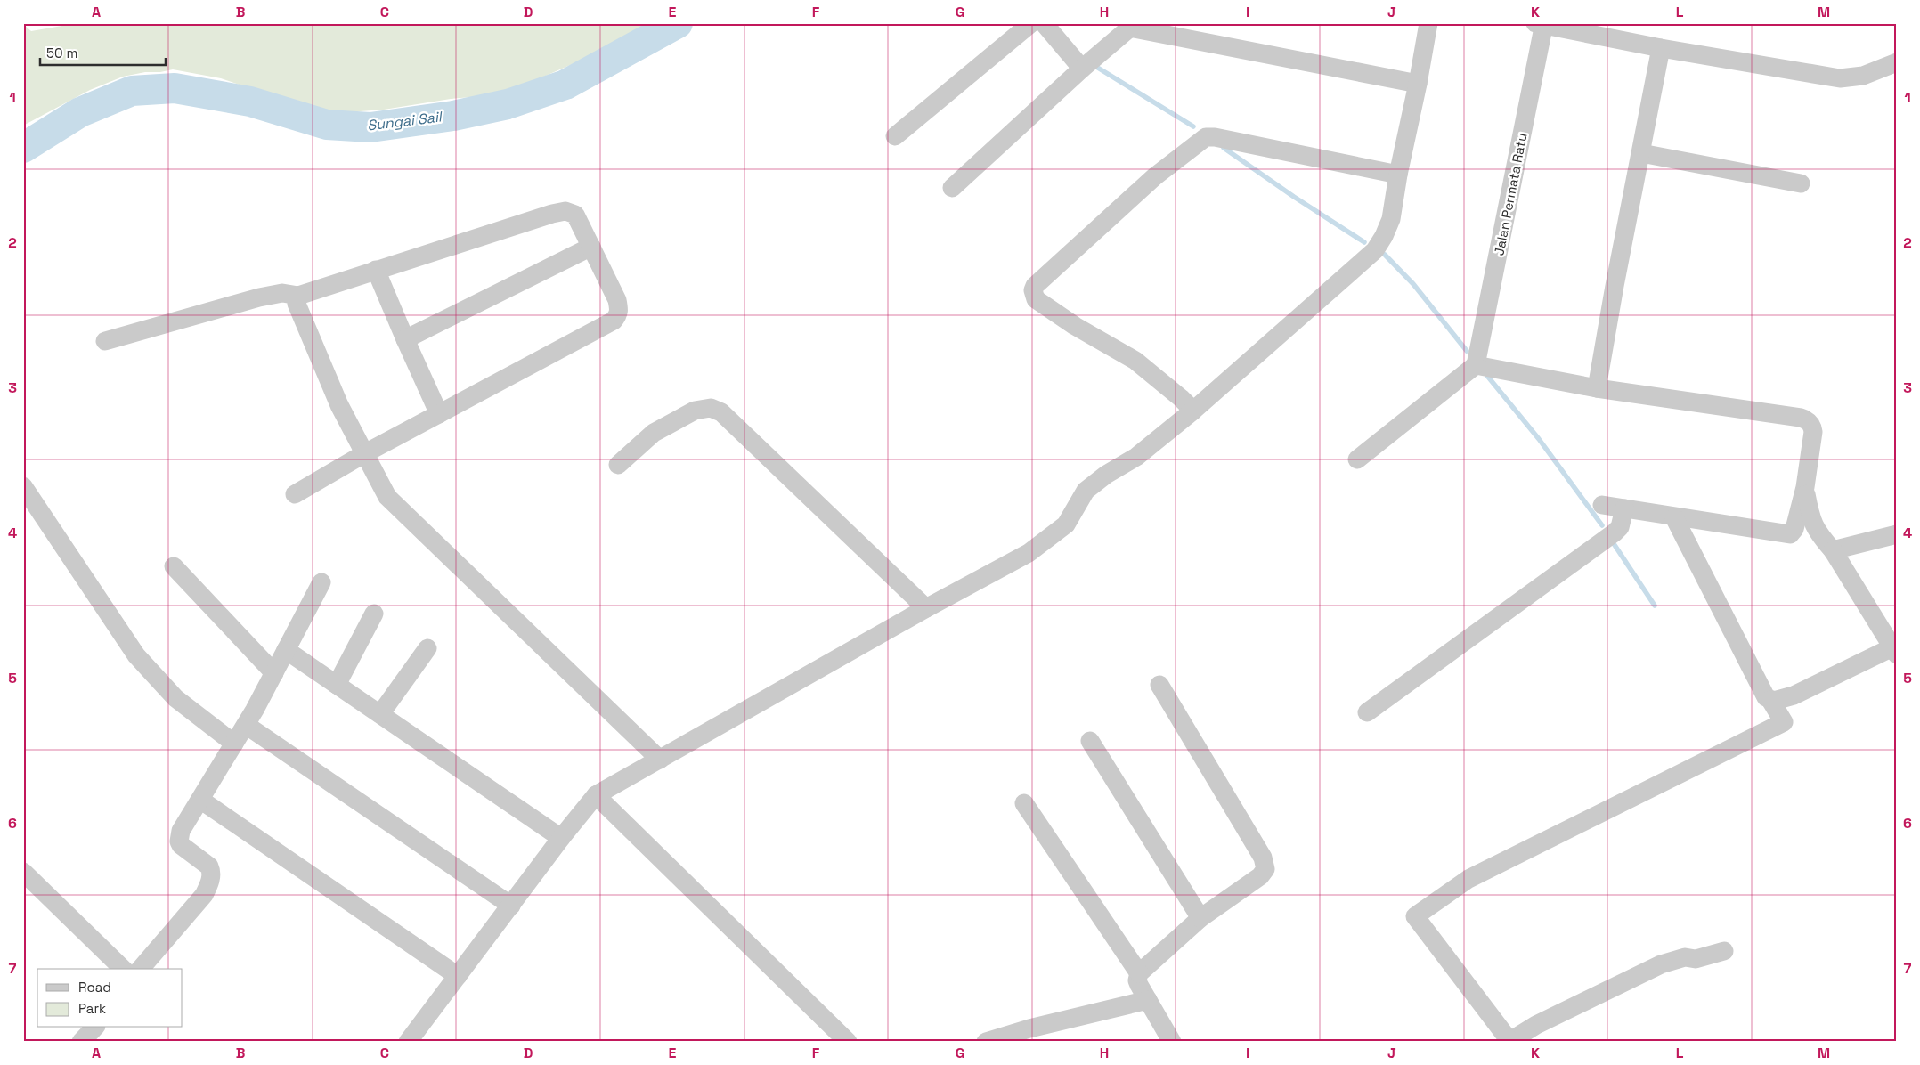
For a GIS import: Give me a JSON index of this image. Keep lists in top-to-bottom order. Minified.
{"streets":{"street":["Jalan Permata Ratu"]},"water":["Sungai Sail"],"legend":["Road","Park"],"scale_bar":"50 m","grid":{"columns":["A","B","C","D","E","F","G","H","I","J","K","L","M"],"rows":["1","2","3","4","5","6","7"]}}
